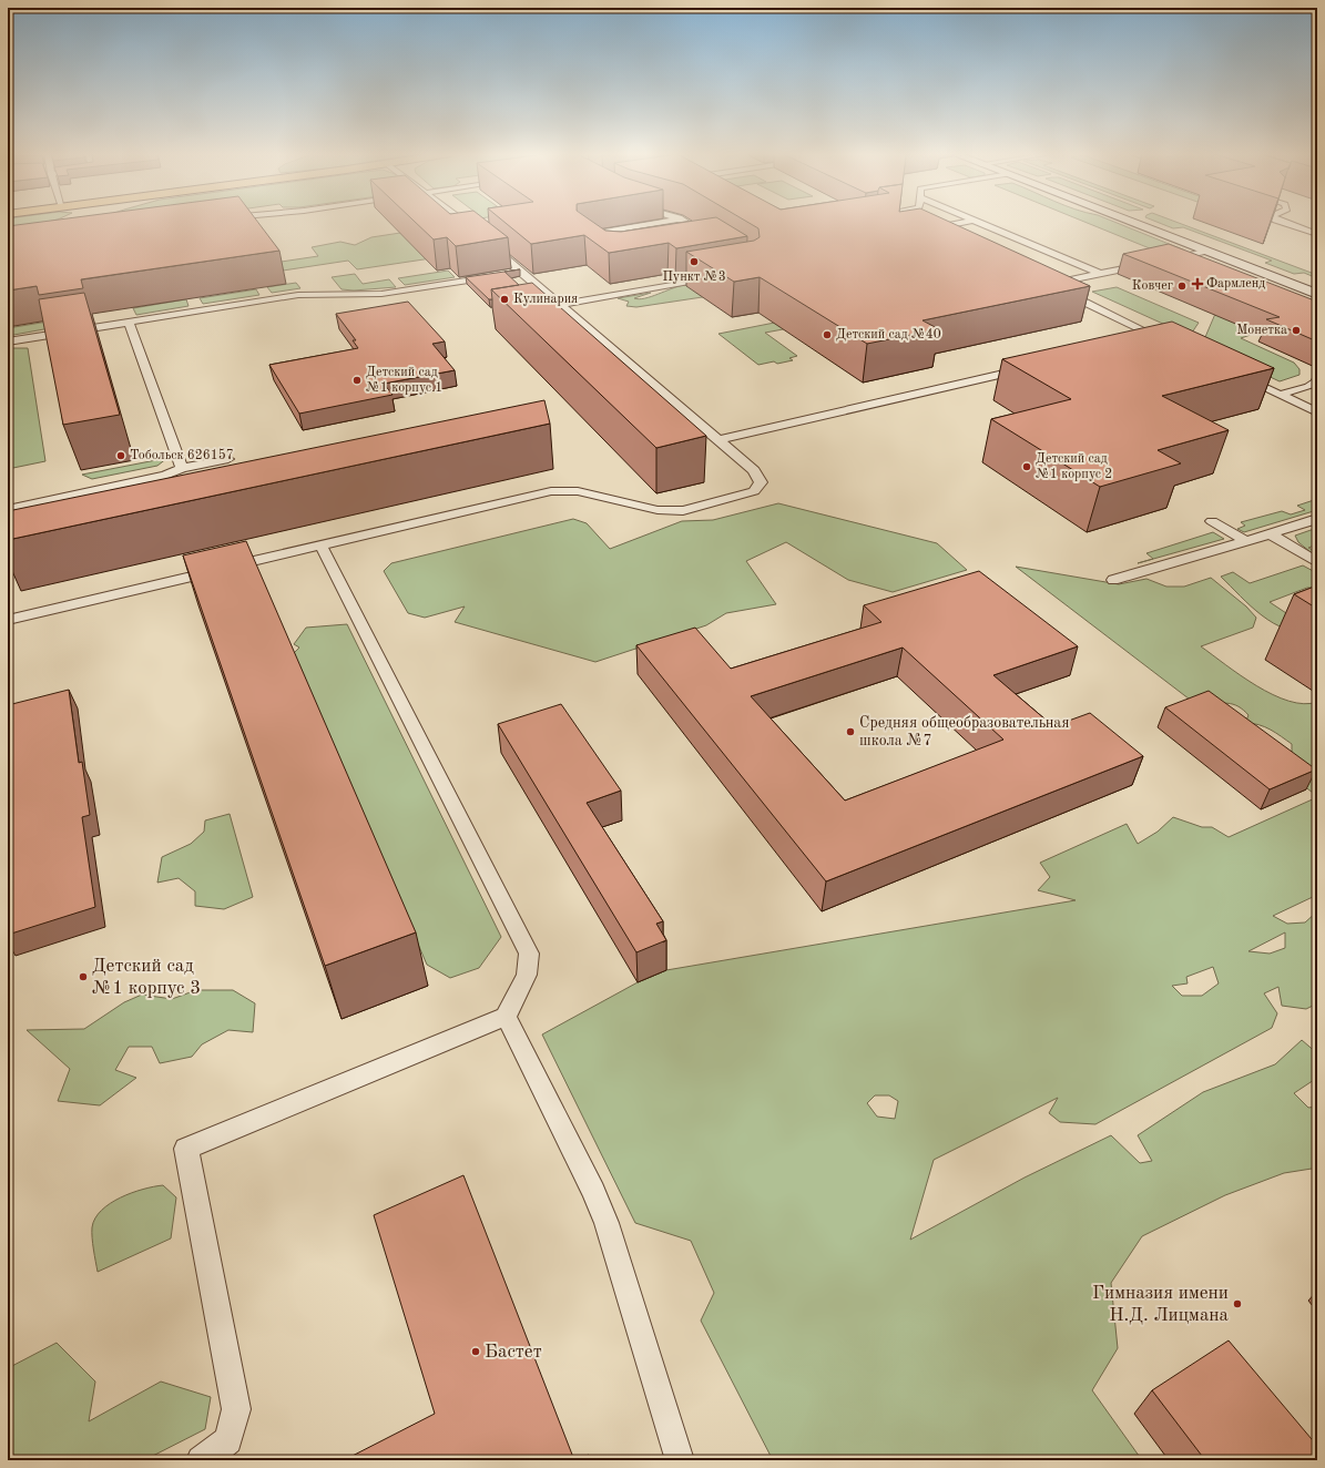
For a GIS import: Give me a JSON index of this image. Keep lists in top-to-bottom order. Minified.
{"places":{"other":["Пункт №3","Ковчег","Кулинария","Монетка","Детский сад №40","Детский сад №1 корпус 1","Тобольск 626157","Детский сад №1 корпус 2","Средняя общеобразовательная школа №7","Детский сад №1 корпус 3","Гимназия имени Н.Д. Лицмана","Бастет"],"health":["Фармленд"]}}
